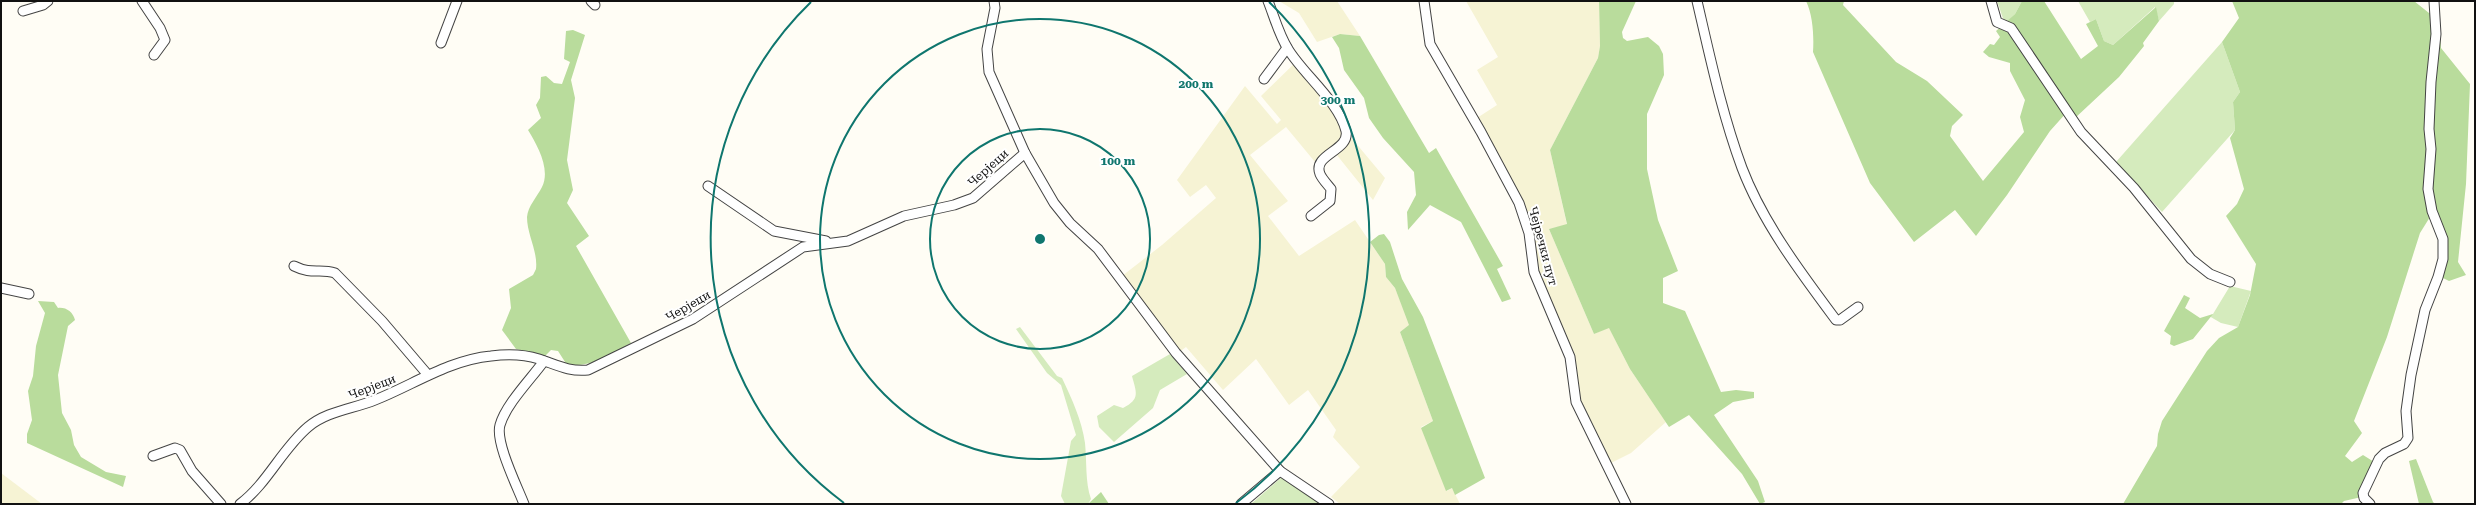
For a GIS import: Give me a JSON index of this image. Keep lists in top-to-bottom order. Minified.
{"streets":{"street":["Черјеци","Чејречки пут"]},"rings":["200 m","300 m","100 m"]}
